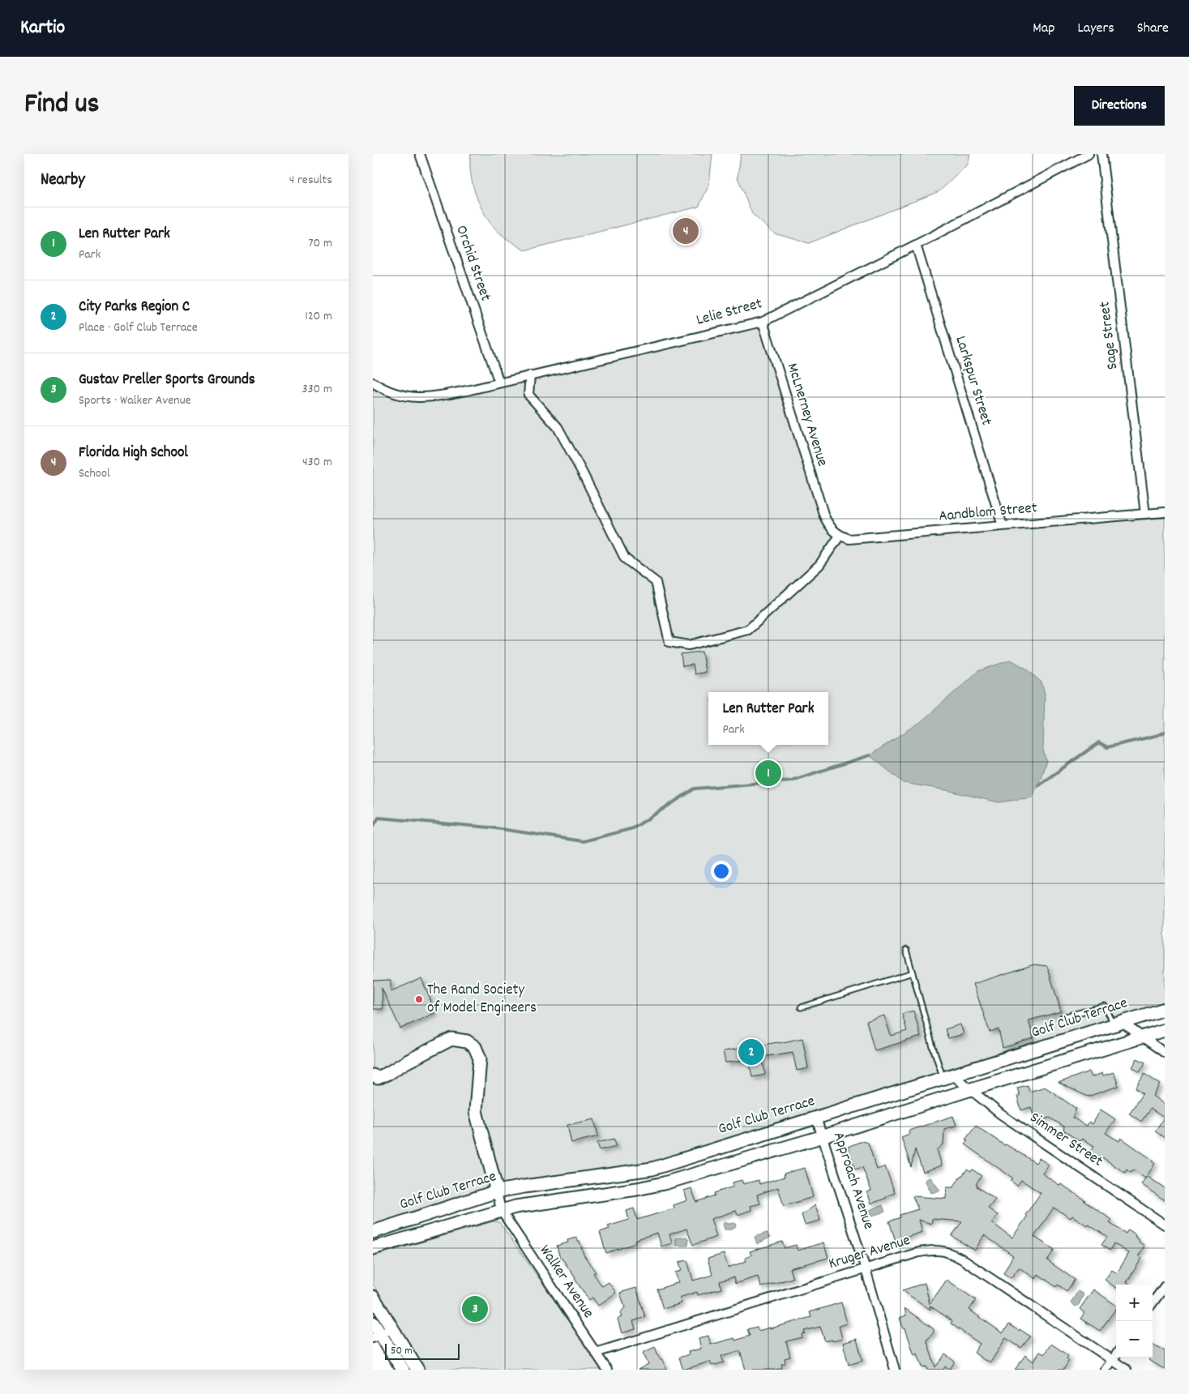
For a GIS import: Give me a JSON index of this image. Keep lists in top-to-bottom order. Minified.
{"streets":{"street":["Orchid Street","Lelie Street","Sage Street","Larkspur Street","McLnerney Avenue","Aandblom Street","Golf Club Terrace","Simmer Street","Approach Avenue","Kruger Avenue","Walker Avenue"]},"crossings":[["Orchid Street","Lelie Street"],["Lelie Street","Larkspur Street"],["Lelie Street","McLnerney Avenue"],["Sage Street","Aandblom Street"],["Larkspur Street","Aandblom Street"],["McLnerney Avenue","Aandblom Street"],["Golf Club Terrace","Simmer Street"],["Golf Club Terrace","Approach Avenue"],["Approach Avenue","Kruger Avenue"],["Kruger Avenue","Walker Avenue"]],"places":["The Rand Society of Model Engineers"],"scale_bar":"50 m","page":{"header":"Kartio","nav":["Map","Layers","Share"],"title":"Find us","buttons":"Directions","heading":["Nearby","4 results"],"list":[{"mark":"1","name":"Len Rutter Park","note":"Park","value":"70 m"},{"mark":"2","name":"City Parks Region C","note":"Place · Golf Club Terrace","value":"120 m"},{"mark":"3","name":"Gustav Preller Sports Grounds","note":"Sports · Walker Avenue","value":"330 m"},{"mark":"4","name":"Florida High School","note":"School","value":"430 m"}],"pins":["4","1","2","3"],"popup":["Len Rutter Park","Park"],"map_buttons":["+","−"],"scale":"50 m"}}
